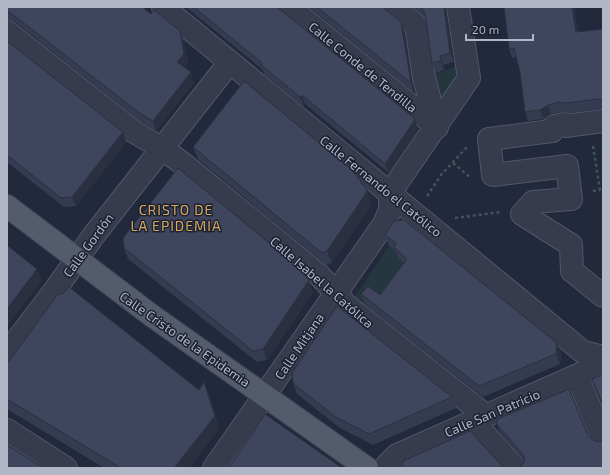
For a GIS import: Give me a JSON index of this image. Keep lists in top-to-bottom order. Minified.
{"streets":{"main road":["Calle Cristo de la Epidemia"],"street":["Calle Conde de Tendilla","Calle Fernando el Católico","Calle Gordón","Calle Isabel la Católica","Calle Mitjana","Calle San Patricio"]},"crossings":[["Calle Fernando el Católico","Calle Gordón"],["Calle Fernando el Católico","Calle Mitjana"],["Calle Gordón","Calle Isabel la Católica"],["Calle Gordón","Calle Cristo de la Epidemia"],["Calle Isabel la Católica","Calle Mitjana"],["Calle Isabel la Católica","Calle San Patricio"],["Calle Cristo de la Epidemia","Calle Mitjana"]],"districts":["CRISTO DE LA EPIDEMIA"],"scale_bar":"20 m"}
